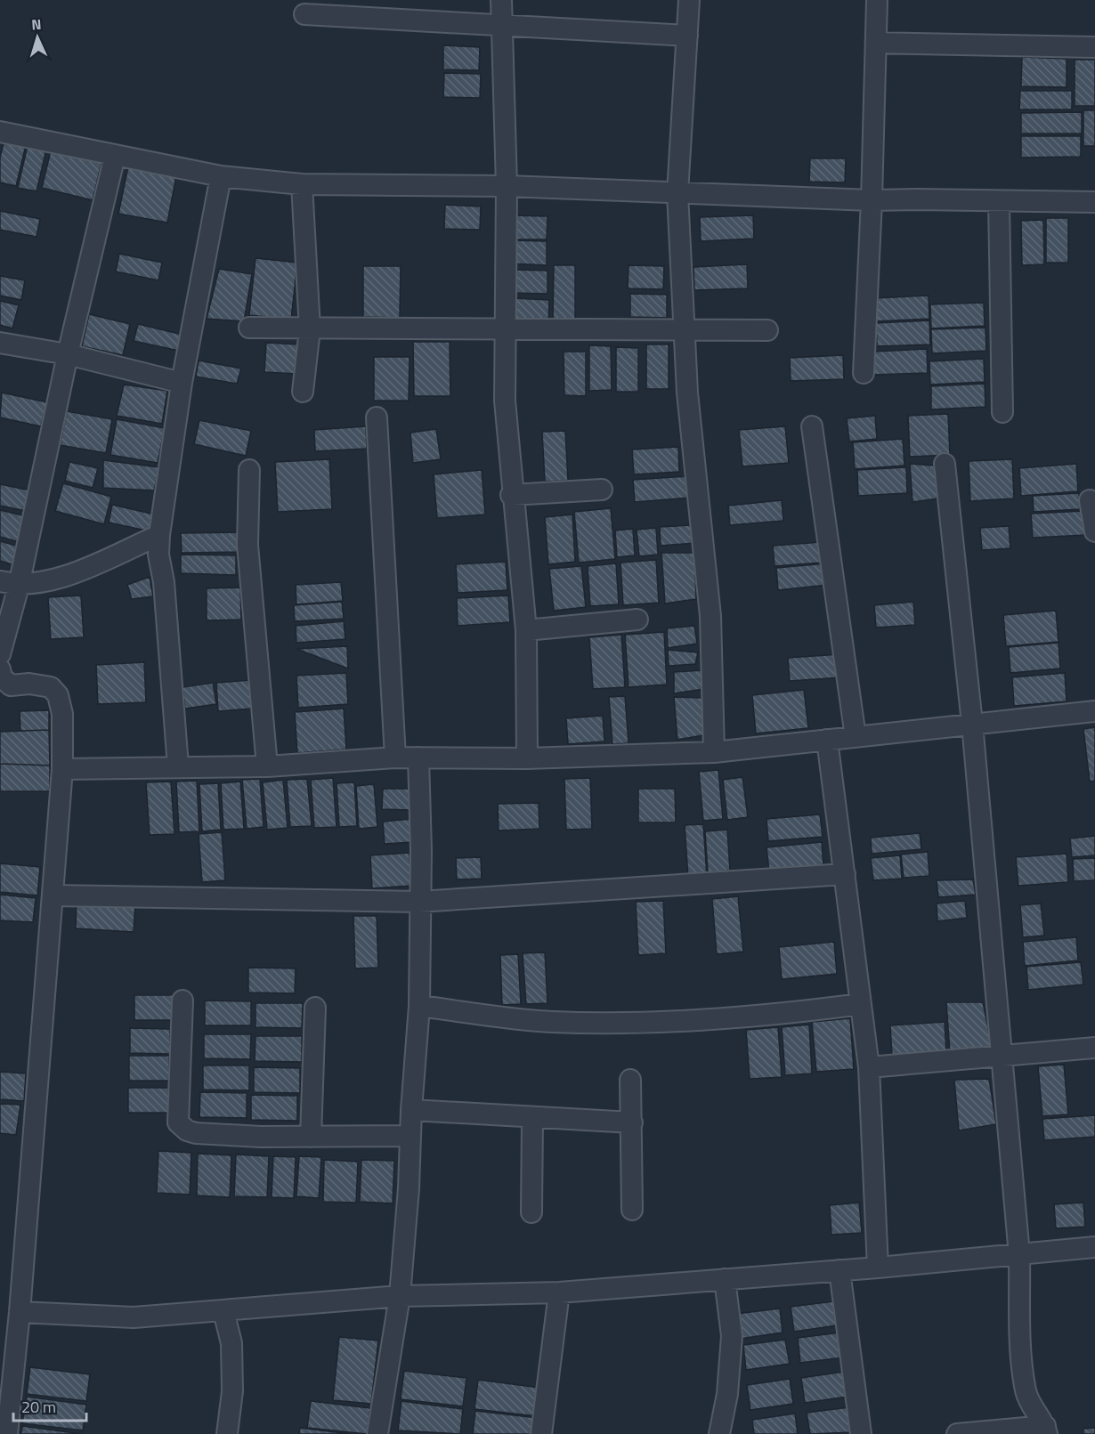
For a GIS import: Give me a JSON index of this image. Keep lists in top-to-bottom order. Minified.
{"scale_bar":"20 m","north":"top"}
